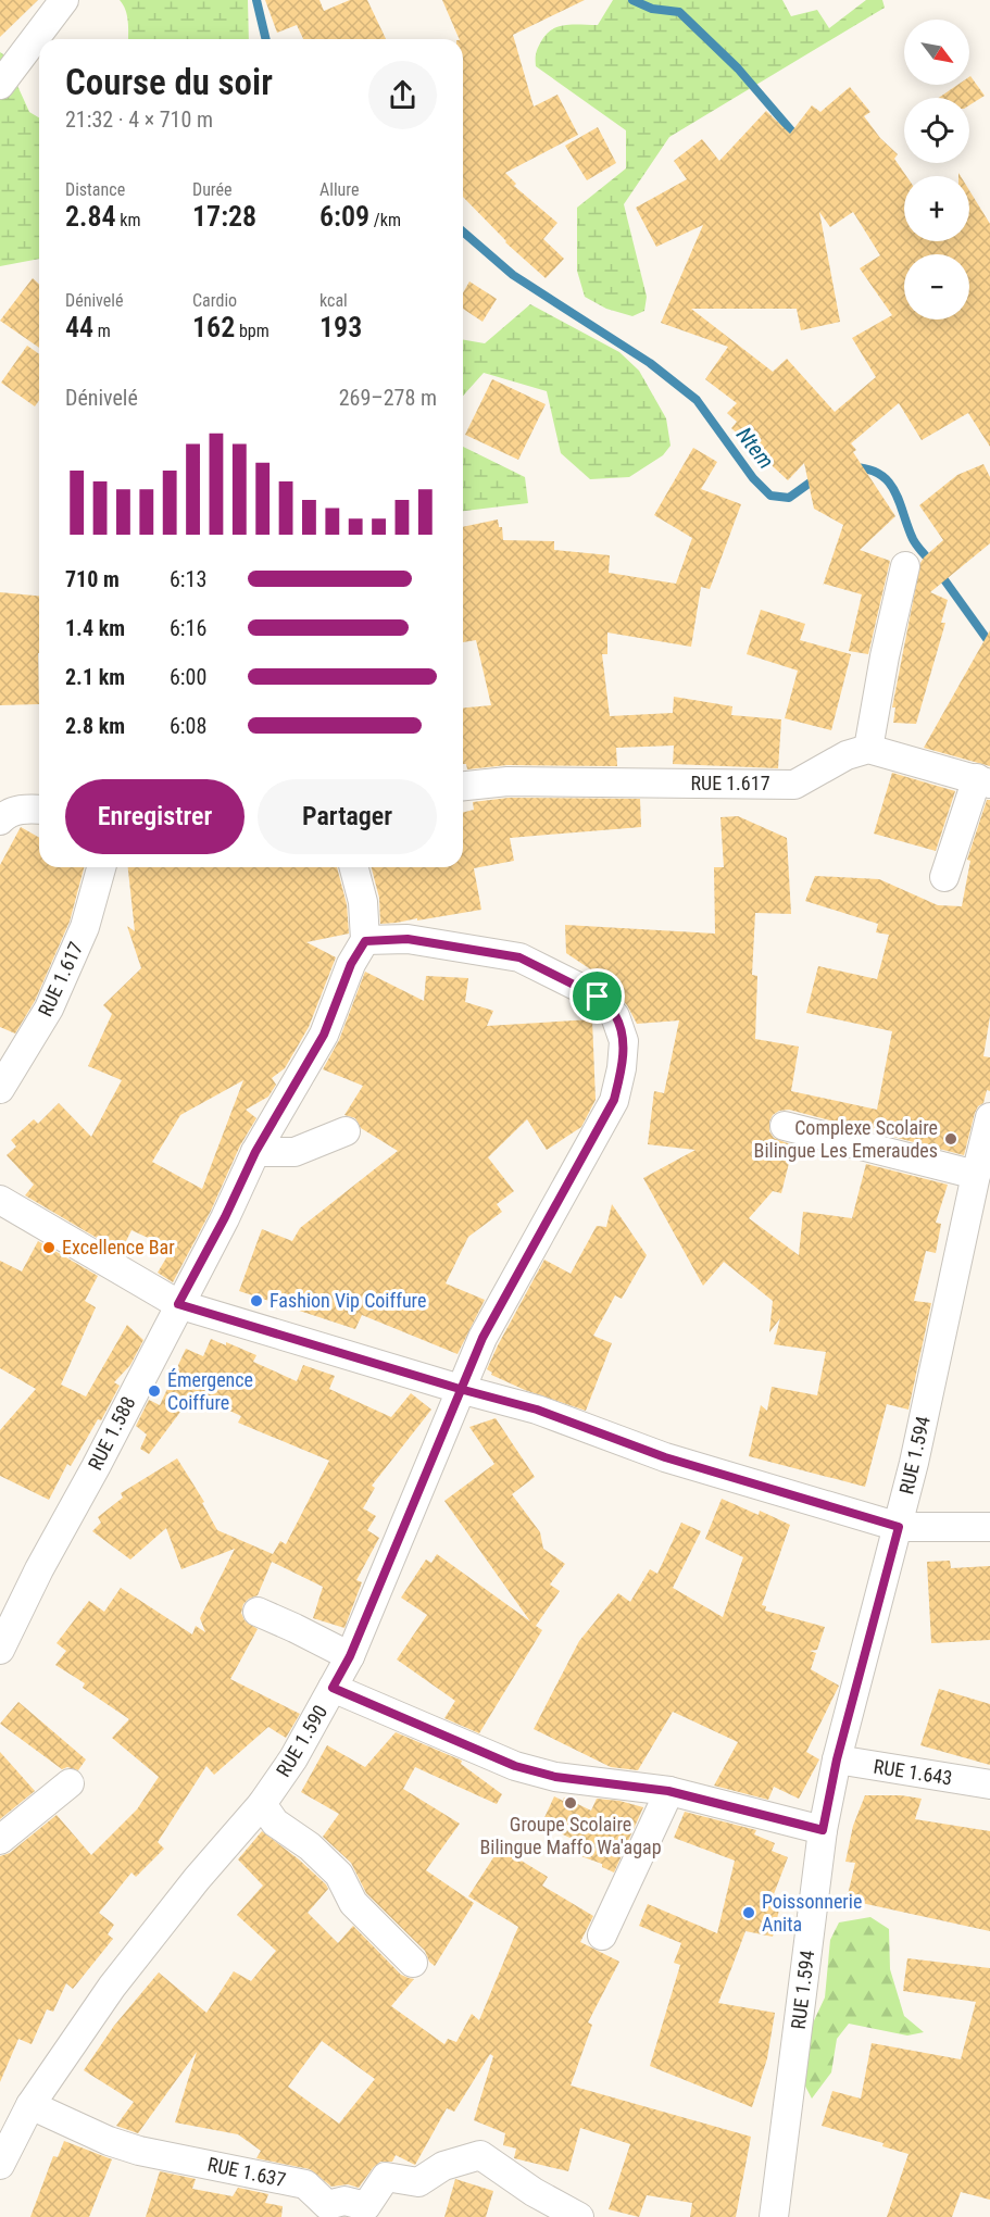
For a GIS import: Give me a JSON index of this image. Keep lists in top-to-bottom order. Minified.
{"streets":{"street":["RUE 1.617","RUE 1.588","RUE 1.594","RUE 1.590","RUE 1.643","RUE 1.637"]},"crossings":[["RUE 1.588","RUE 1.590"],["RUE 1.594","RUE 1.643"],["RUE 1.590","RUE 1.637"]],"water":["Ntem"],"places":["Complexe Scolaire Bilingue Les Emeraudes","Excellence Bar","Fashion Vip Coiffure","Émergence Coiffure","Groupe Scolaire Bilingue Maffo Wa'agap","Poissonnerie Anita"],"north":"bottom right","page":{"map_buttons":["+","−"],"heading":["Course du soir","21:32 · 4 × 710 m"],"stats":[["Distance","2.84 km"],["Durée","17:28"],["Allure","6:09 /km"],["Dénivelé","44 m"],["Cardio","162 bpm"],["kcal","193"]],"chart":["Dénivelé","269–278 m"],"list":[{"name":"710 m","note":"6:13"},{"name":"1.4 km","note":"6:16"},{"name":"2.1 km","note":"6:00"},{"name":"2.8 km","note":"6:08"}],"buttons":["Enregistrer","Partager"]}}
